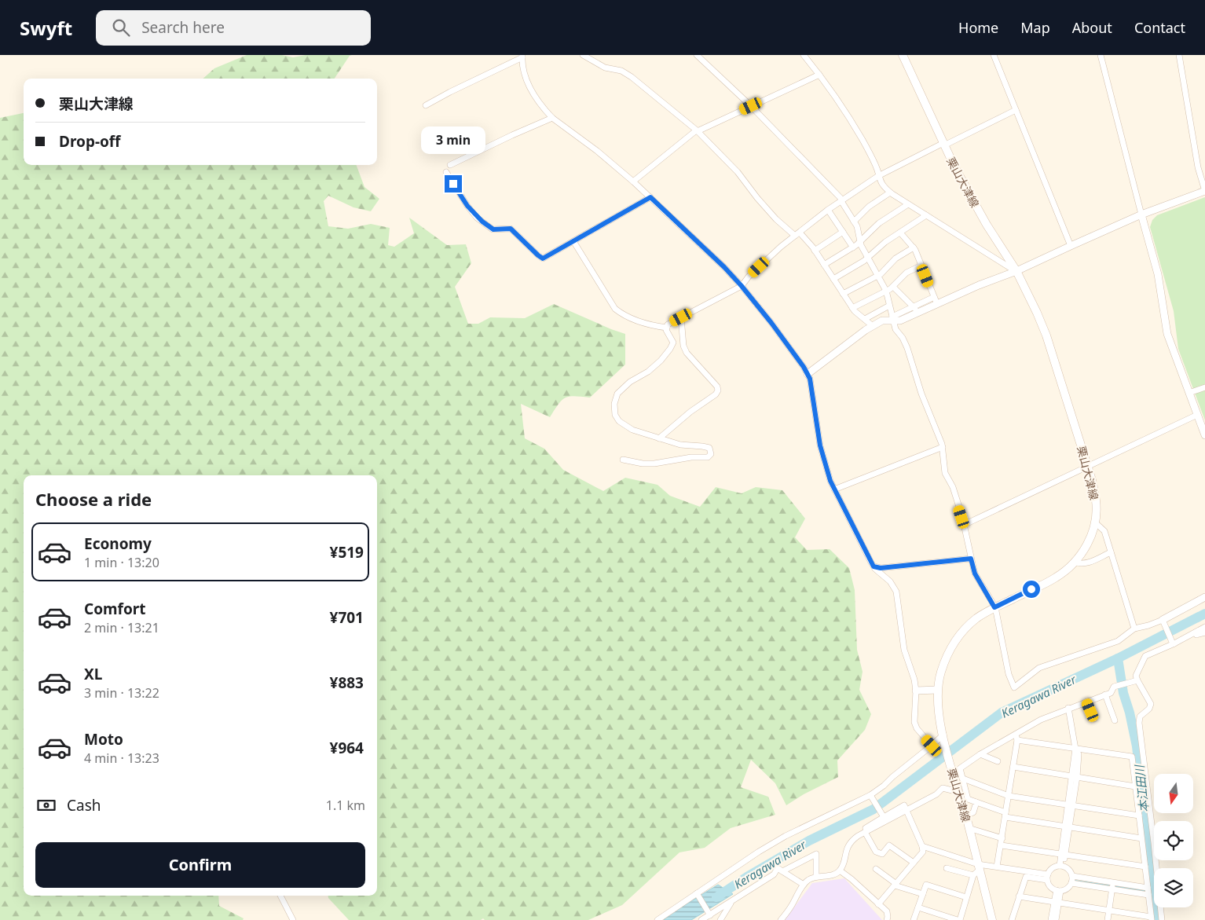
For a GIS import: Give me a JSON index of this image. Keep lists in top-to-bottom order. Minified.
{"streets":{"main road":["栗山大津線"]},"water":["Keragawa River","本江田川"],"north":"bottom","page":{"header":"Swyft","search":"Search here","nav":["Home","Map","About","Contact"],"banner":["栗山大津線","Drop-off"],"bubble":"3 min","heading":"Choose a ride","list":[{"name":"Economy","note":"1 min · 13:20","value":"¥519"},{"name":"Comfort","note":"2 min · 13:21","value":"¥701"},{"name":"XL","note":"3 min · 13:22","value":"¥883"},{"name":"Moto","note":"4 min · 13:23","value":"¥964"}],"pay":["Cash","1.1 km"],"buttons":"Confirm"}}
